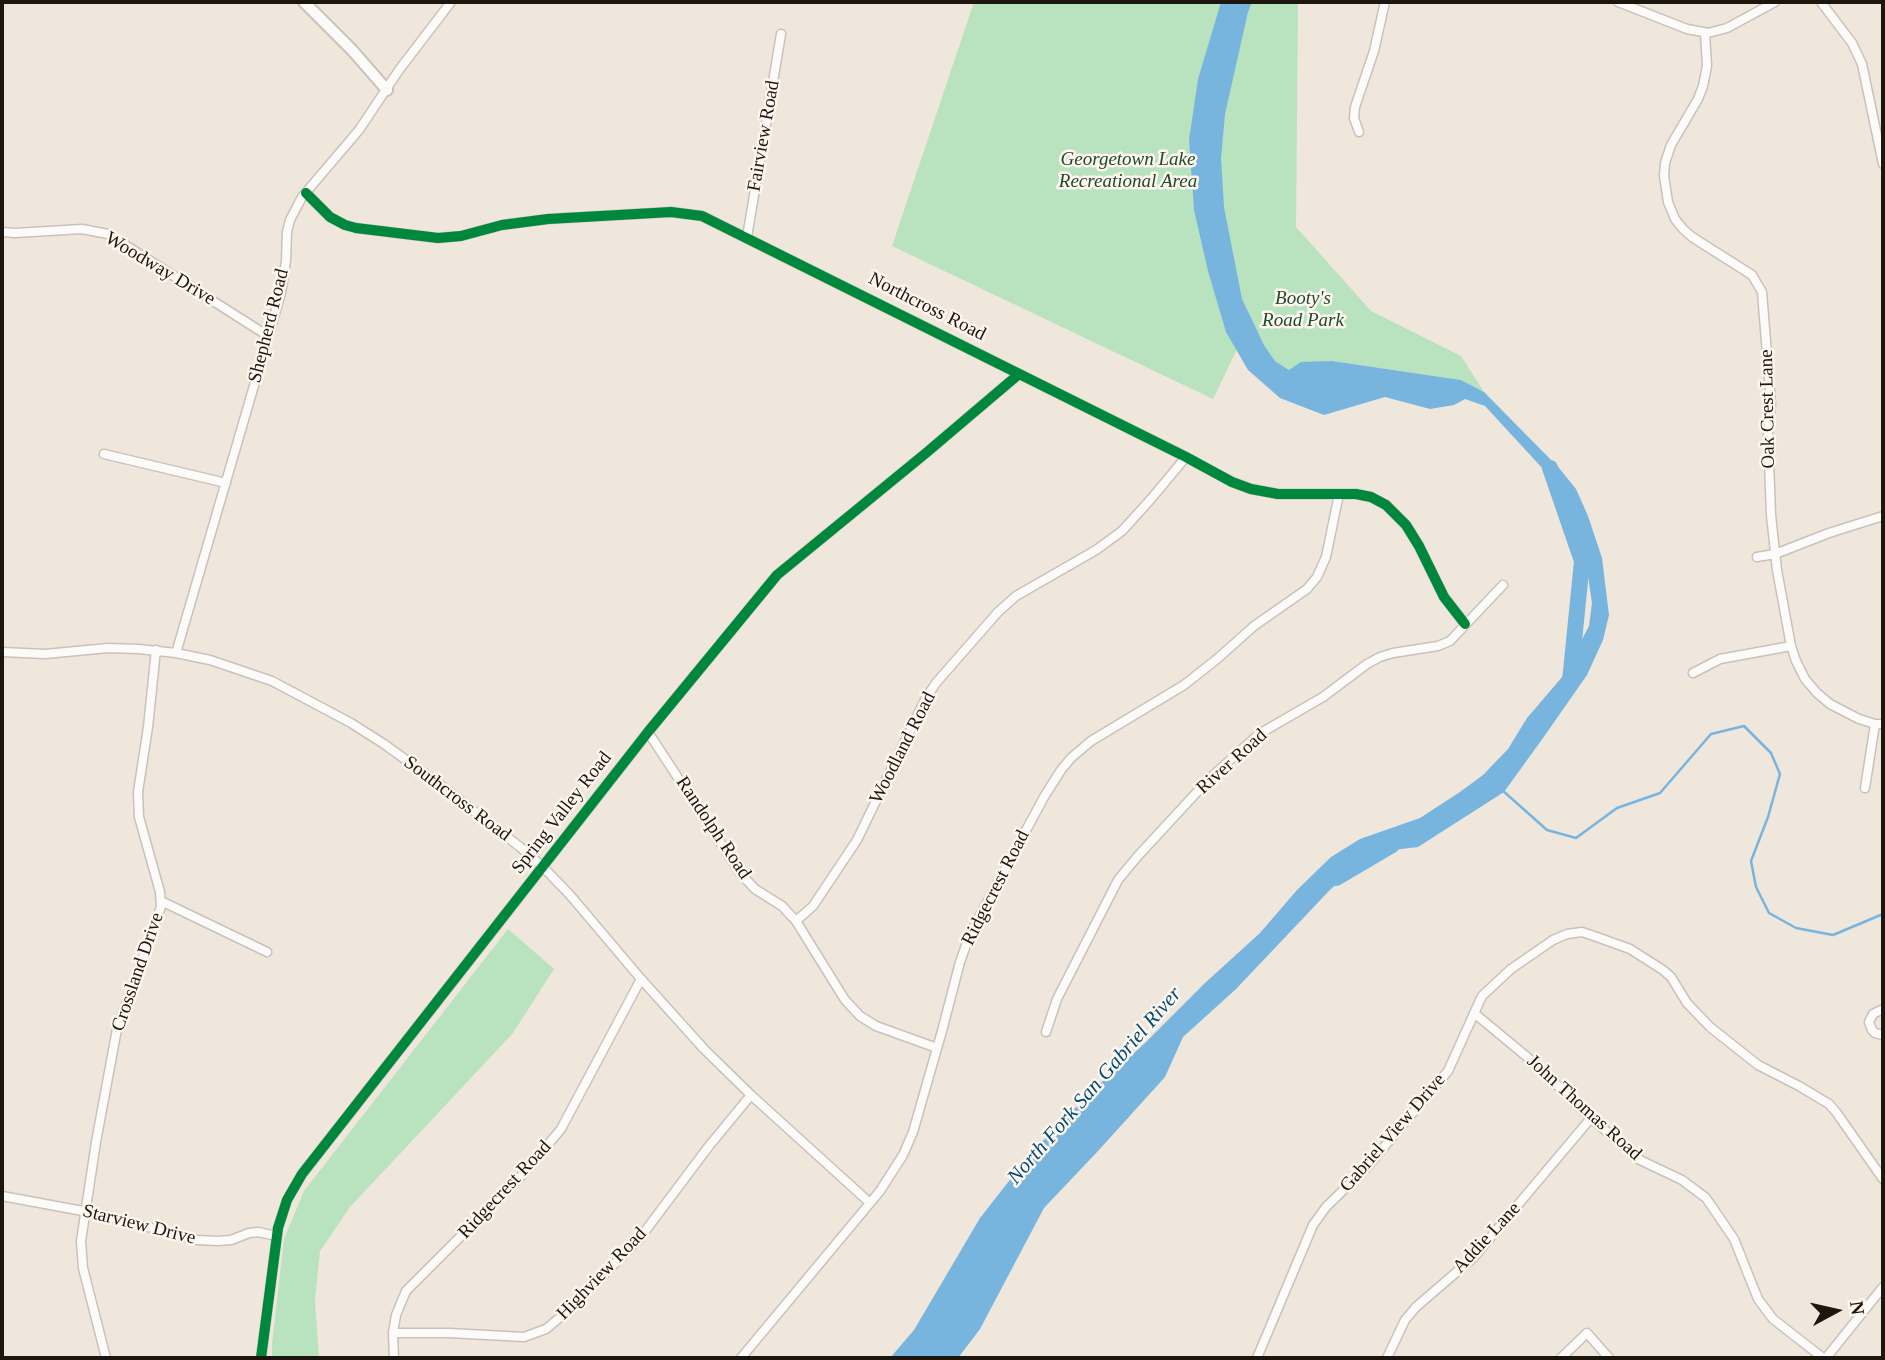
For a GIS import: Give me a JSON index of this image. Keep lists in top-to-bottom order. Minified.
{"streets":{"street":["Fairview Road","Woodway Drive","Northcross Road","Shepherd Road","Oak Crest Lane","Woodland Road","River Road","Southcross Road","Spring Valley Road","Randolph Road","Ridgecrest Road","Crossland Drive","John Thomas Road","Gabriel View Drive","Starview Drive","Addie Lane","Highview Road"]},"crossings":[["Fairview Road","Northcross Road"],["Woodway Drive","Shepherd Road"],["Northcross Road","Shepherd Road"],["Northcross Road","Woodland Road"],["Northcross Road","River Road"],["Northcross Road","Spring Valley Road"],["Northcross Road","Ridgecrest Road"],["Shepherd Road","Southcross Road"],["Woodland Road","Randolph Road"],["Southcross Road","Spring Valley Road"],["Southcross Road","Ridgecrest Road"],["Southcross Road","Crossland Drive"],["Southcross Road","Highview Road"],["Spring Valley Road","Randolph Road"],["Spring Valley Road","Starview Drive"],["Randolph Road","Ridgecrest Road"],["Ridgecrest Road","Highview Road"],["Crossland Drive","Starview Drive"],["John Thomas Road","Gabriel View Drive"],["John Thomas Road","Addie Lane"]],"water":["North Fork San Gabriel River"],"parks":["Georgetown Lake Recreational Area","Booty's Road Park"],"north":"right"}
